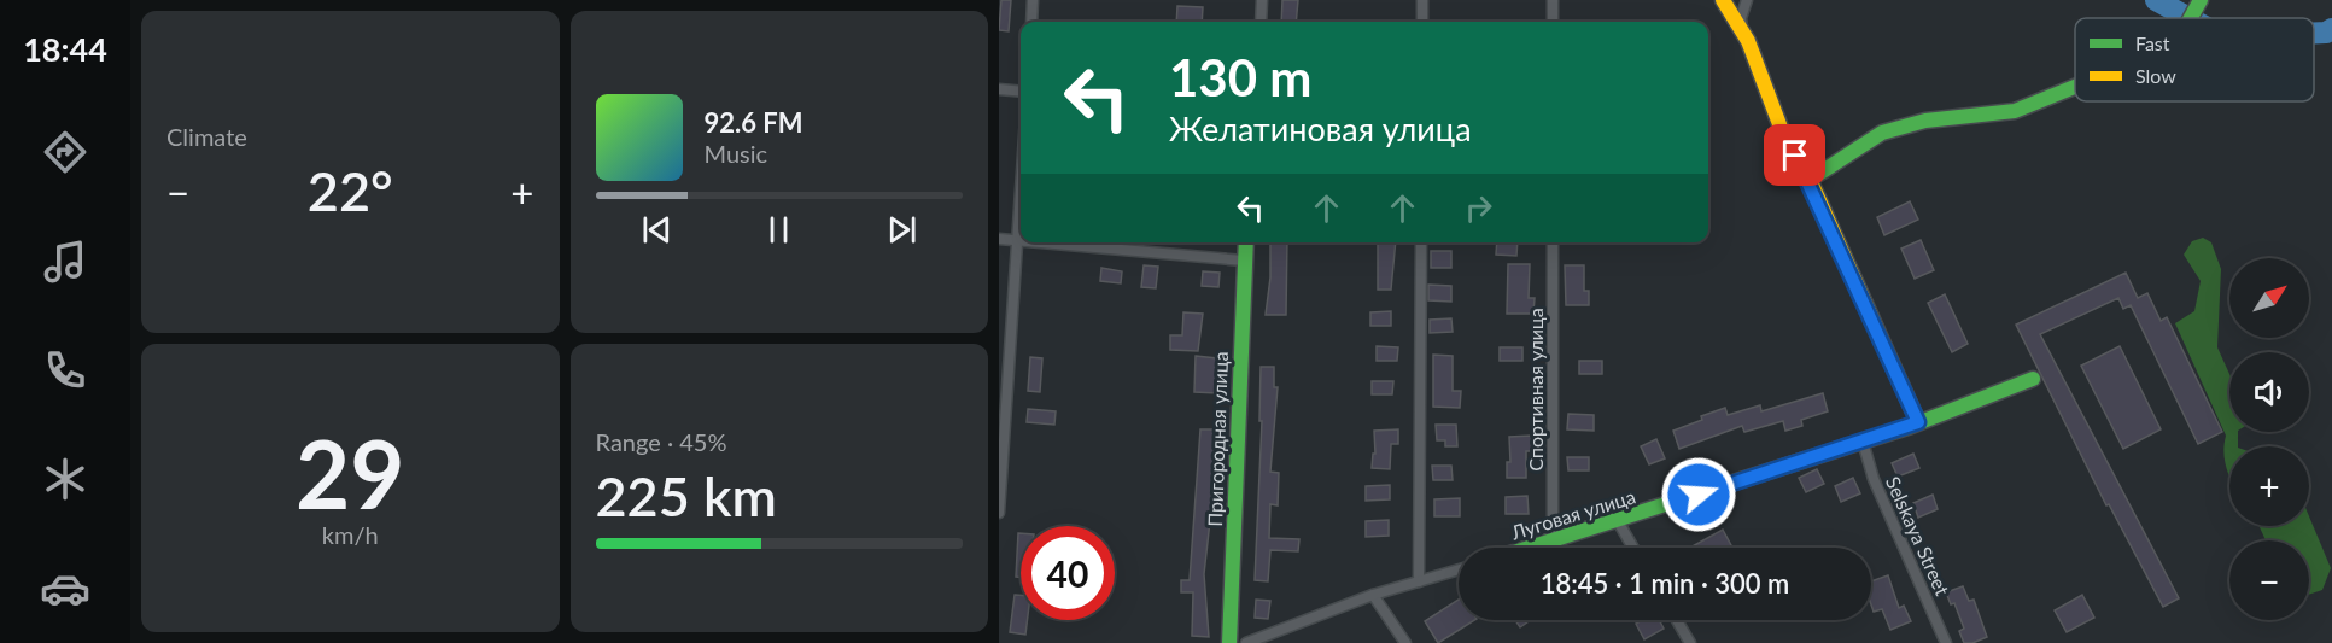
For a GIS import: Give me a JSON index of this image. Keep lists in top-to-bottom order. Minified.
{"streets":{"street":["Спортивная улица","Пригородная улица","Луговая улица","Selskaya Street"]},"crossings":[["Спортивная улица","Луговая улица"],["Луговая улица","Selskaya Street"]],"legend":["Fast","Slow"],"north":"top right","page":{"tabs":"18:44","tile":["Climate",["29","km/h"],["Range · 45%","225 km"]],"turn":["130 m","Желатиновая улица"],"song":["92.6 FM","Music"],"heat":["−","22°","+"],"map_buttons":["+","−"],"limit":"40","trip":"18:45 · 1 min · 300 m"}}
